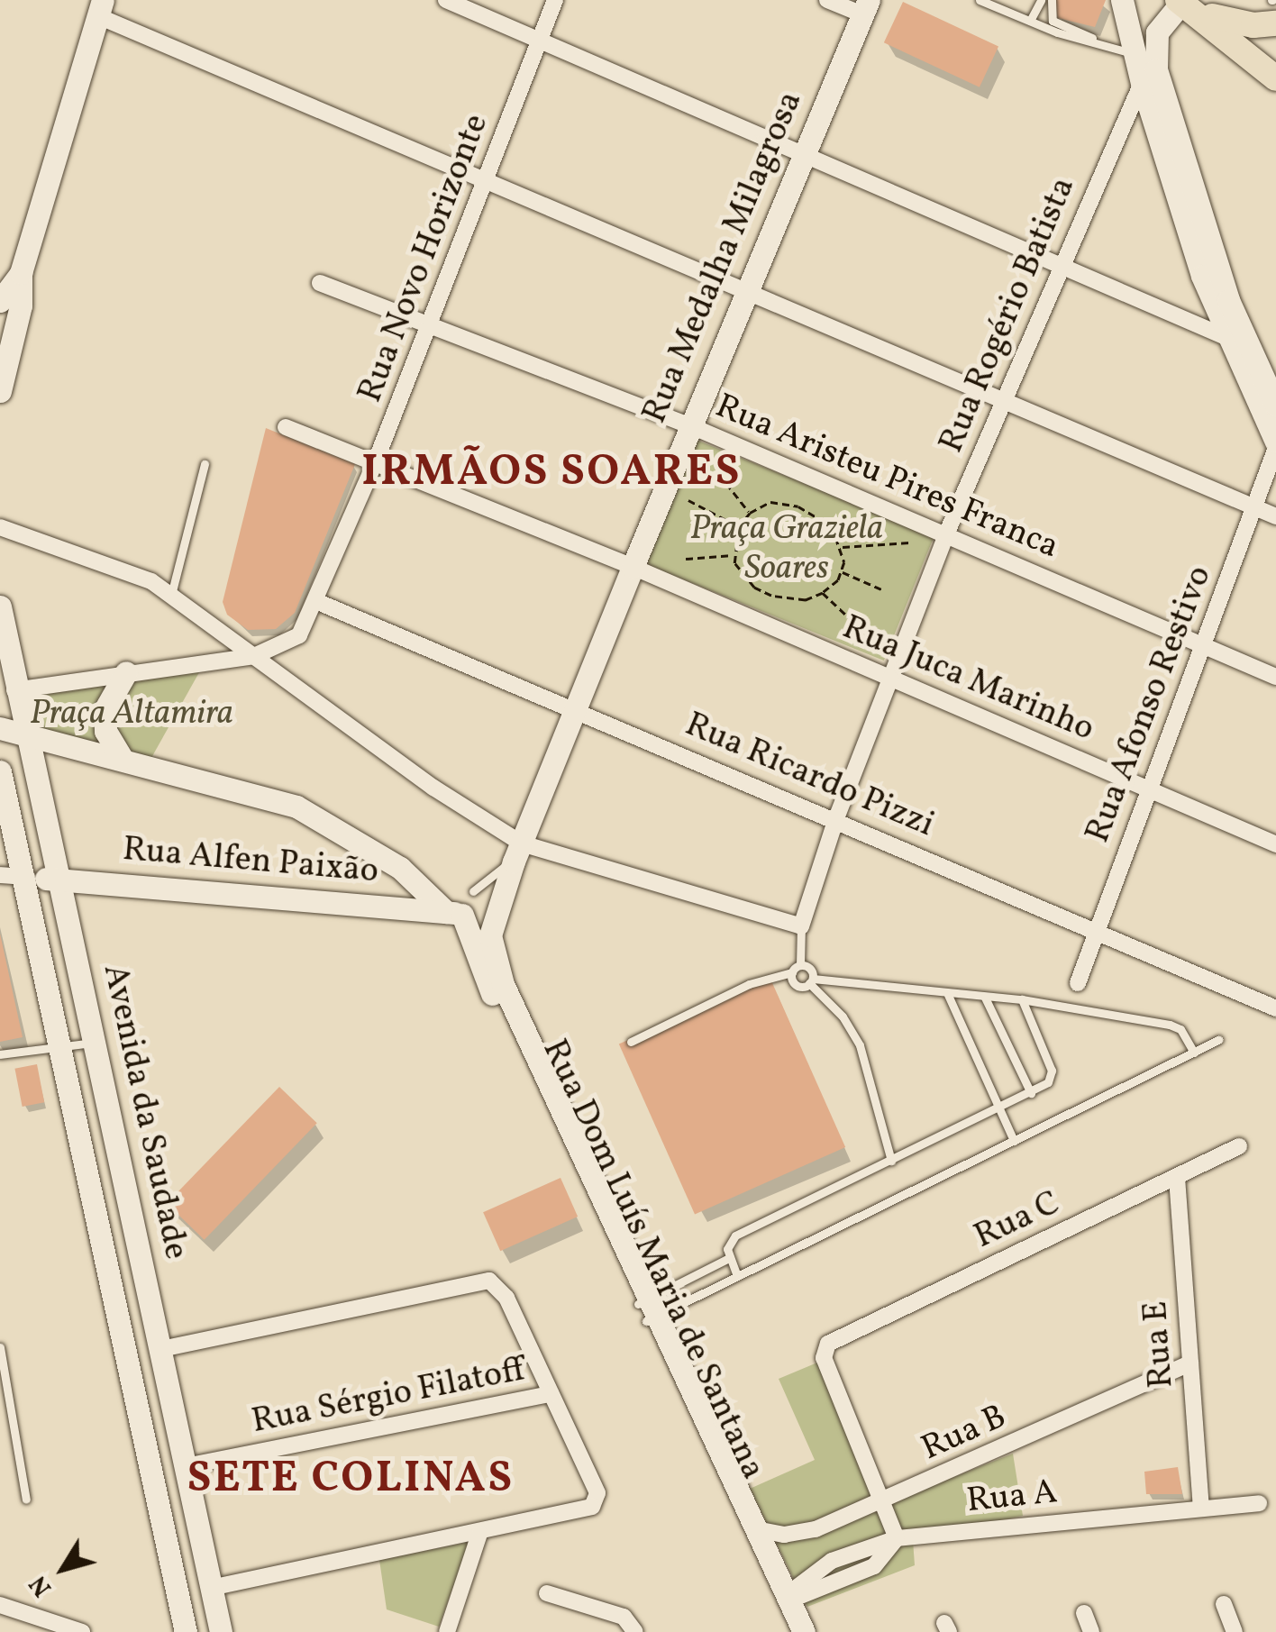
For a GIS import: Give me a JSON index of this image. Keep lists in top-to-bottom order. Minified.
{"streets":{"street":["Rua Medalha Milagrosa","Rua Novo Horizonte","Rua Rogério Batista","Rua Aristeu Pires Franca","Rua Juca Marinho","Rua Afonso Restivo","Rua Ricardo Pizzi","Rua Alfen Paixão","Avenida da Saudade","Rua C","Rua Dom Luís Maria de Santana","Rua E","Rua Sérgio Filatoff","Rua B","Rua A"]},"crossings":[["Rua Medalha Milagrosa","Rua Aristeu Pires Franca"],["Rua Medalha Milagrosa","Rua Juca Marinho"],["Rua Medalha Milagrosa","Rua Ricardo Pizzi"],["Rua Medalha Milagrosa","Rua Dom Luís Maria de Santana"],["Rua Novo Horizonte","Rua Aristeu Pires Franca"],["Rua Novo Horizonte","Rua Juca Marinho"],["Rua Novo Horizonte","Rua Ricardo Pizzi"],["Rua Rogério Batista","Rua Aristeu Pires Franca"],["Rua Rogério Batista","Rua Juca Marinho"],["Rua Rogério Batista","Rua Ricardo Pizzi"],["Rua Aristeu Pires Franca","Rua Afonso Restivo"],["Rua Juca Marinho","Rua Afonso Restivo"],["Rua Afonso Restivo","Rua Ricardo Pizzi"],["Rua Alfen Paixão","Avenida da Saudade"],["Rua Alfen Paixão","Rua Dom Luís Maria de Santana"],["Avenida da Saudade","Rua Sérgio Filatoff"],["Rua C","Rua E"],["Rua C","Rua B"],["Rua Dom Luís Maria de Santana","Rua B"],["Rua E","Rua B"],["Rua E","Rua A"]],"districts":["IRMÃOS SOARES","SETE COLINAS"],"parks":["Praça Graziela Soares","Praça Altamira"],"north":"bottom left"}
